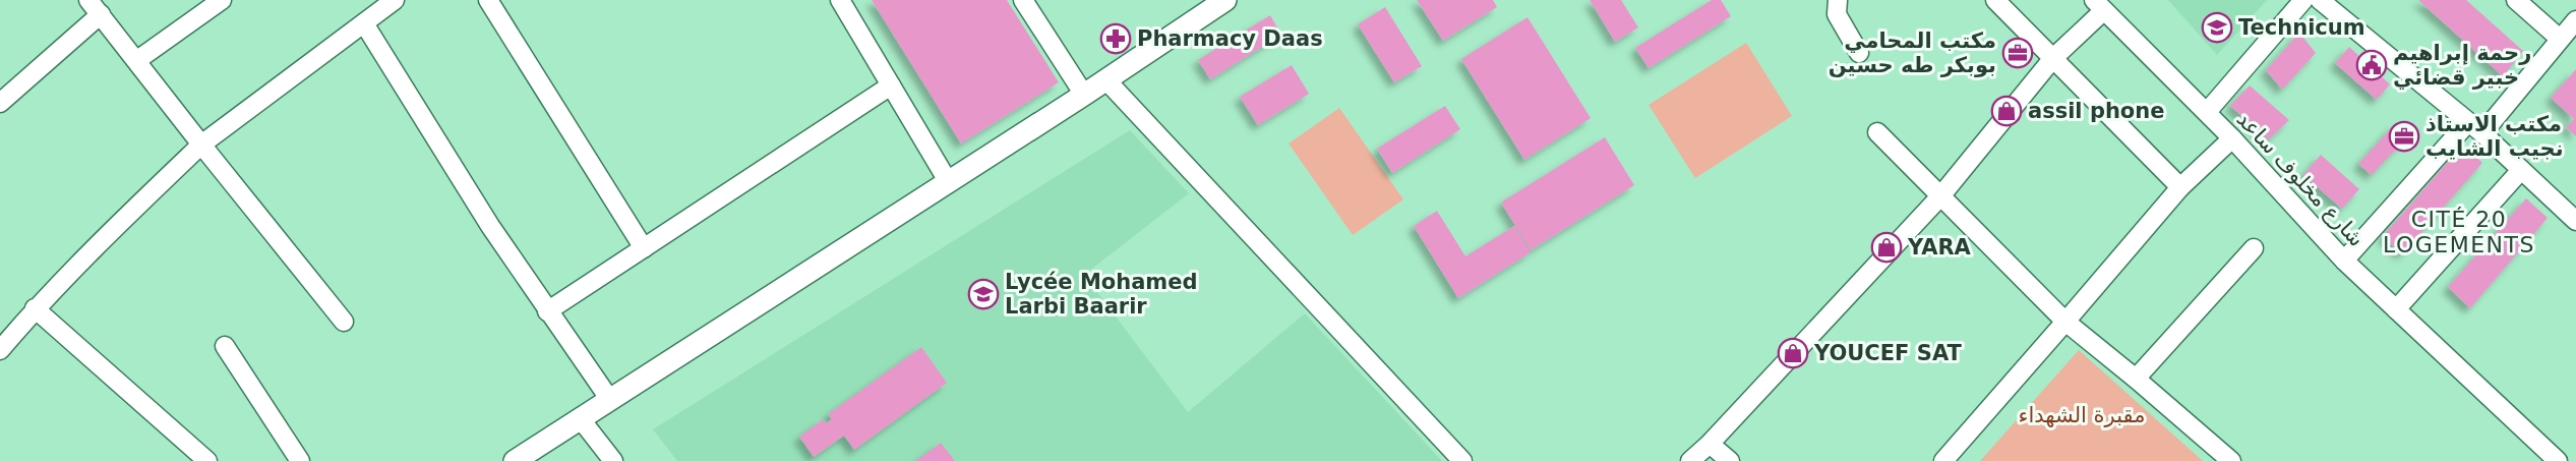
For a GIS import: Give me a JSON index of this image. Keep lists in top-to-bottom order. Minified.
{"streets":{"street":["شارع مخلوف ساعد"]},"districts":["CITÉ 20 LOGEMENTS"],"parks":["مقبرة الشهداء"],"places":{"school or university":["Technicum","Lycée Mohamed Larbi Baarir"],"pharmacy":["Pharmacy Daas"],"office":["مكتب المحامي بوبكر طه حسين","مكتب الاستاذ نجيب الشايب"],"public building":["رحمة إبراهيم خبير قضائي"],"shop":["assil phone","YARA","YOUCEF SAT"]}}
